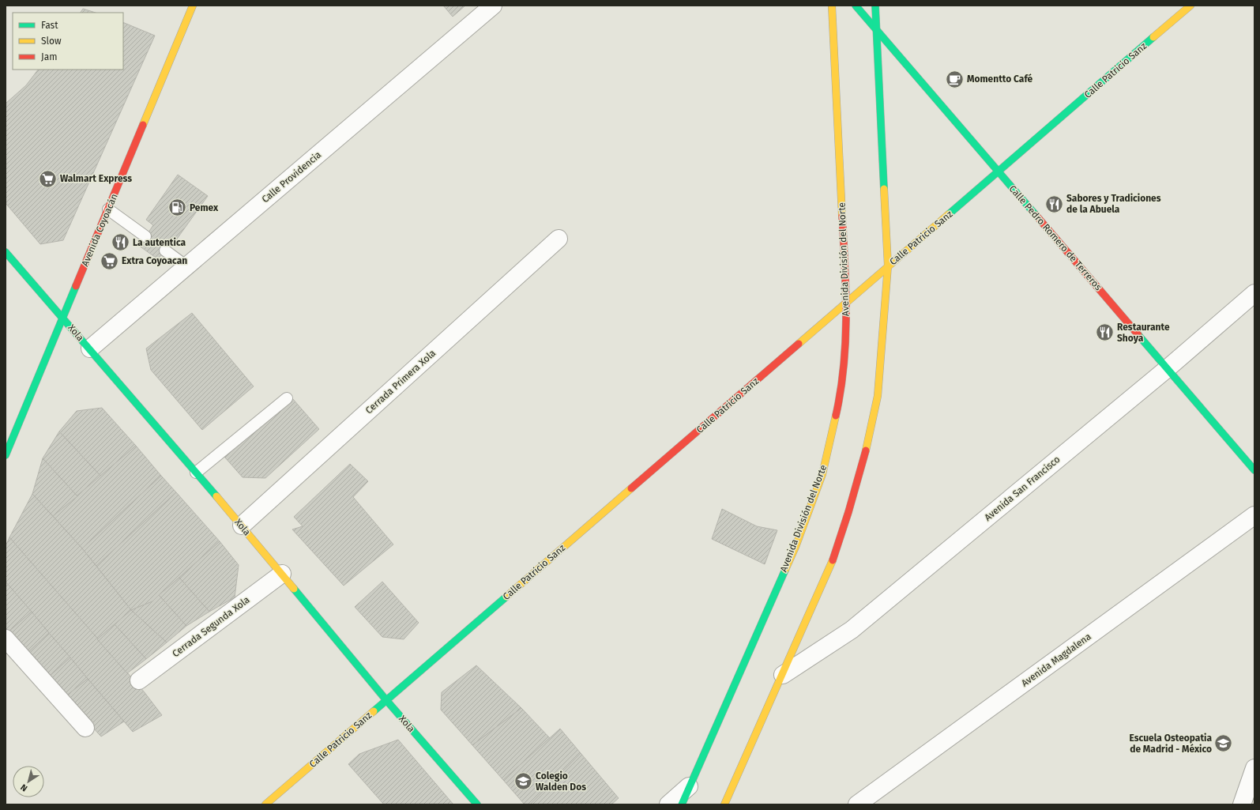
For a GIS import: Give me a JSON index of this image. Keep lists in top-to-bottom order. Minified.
{"streets":{"street":["Calle Patricio Sanz","Calle Providencia","Avenida Coyoacán","Calle Pedro Romero de Terreros","Avenida División del Norte","Xola","Cerrada Primera Xola","Avenida San Francisco","Cerrada Segunda Xola","Avenida Magdalena"]},"crossings":[["Calle Patricio Sanz","Calle Pedro Romero de Terreros"],["Calle Patricio Sanz","Avenida División del Norte"],["Calle Patricio Sanz","Xola"],["Calle Providencia","Xola"],["Avenida Coyoacán","Xola"],["Calle Pedro Romero de Terreros","Avenida San Francisco"],["Xola","Cerrada Primera Xola"],["Xola","Cerrada Segunda Xola"]],"places":{"cafe":["Momentto Café"],"supermarket":["Walmart Express","Extra Coyoacan"],"restaurant":["Sabores y Tradiciones de la Abuela","La autentica","Restaurante Shoya"],"fuel station":["Pemex"],"school or university":["Escuela Osteopatia de Madrid - México","Colegio Walden Dos"]},"legend":["Fast","Slow","Jam"],"north":"bottom left"}
